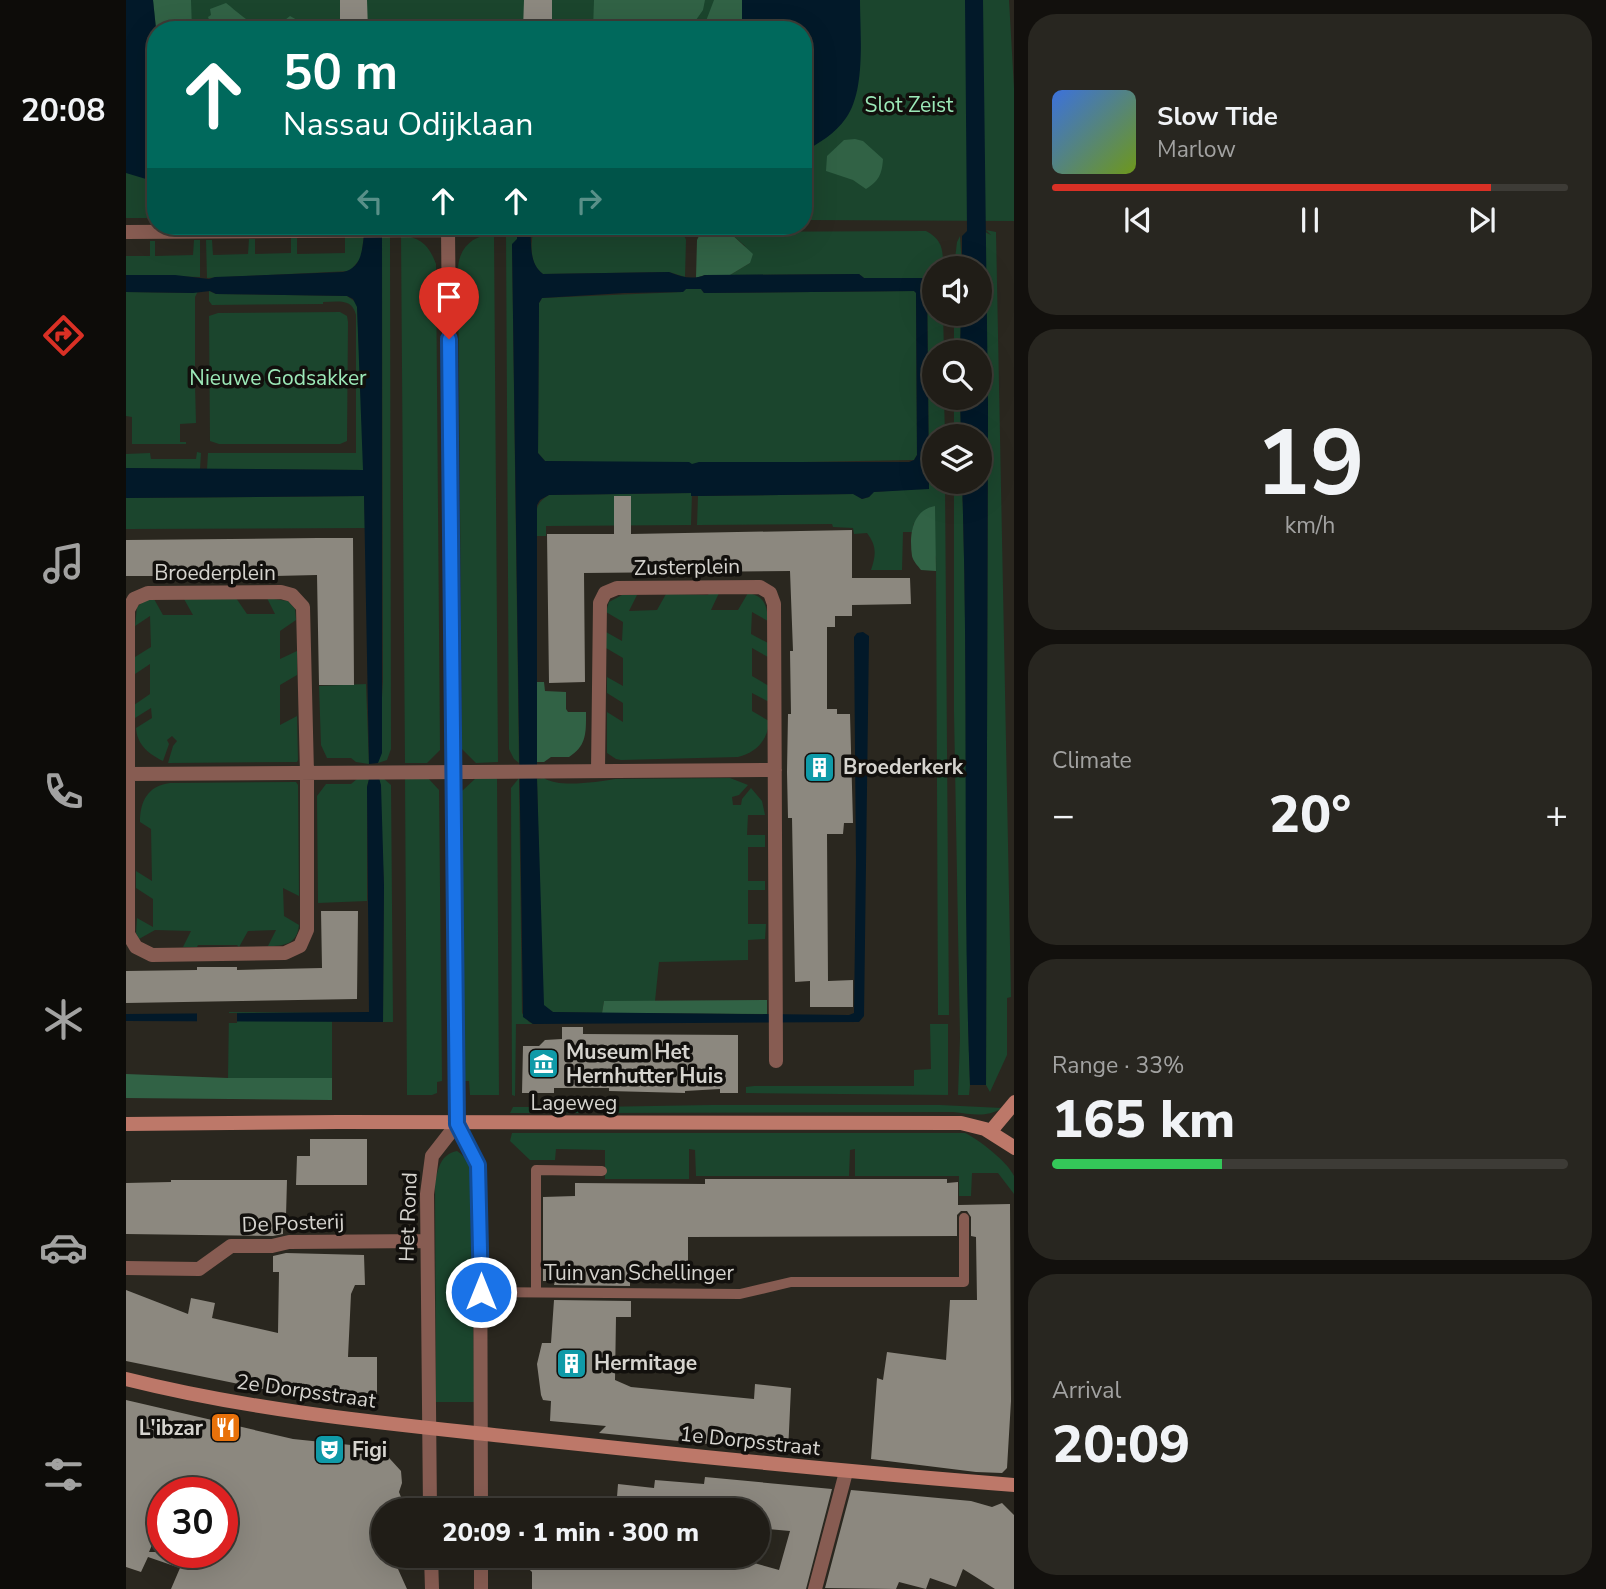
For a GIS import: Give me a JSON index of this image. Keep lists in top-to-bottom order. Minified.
{"streets":{"main road":["Lageweg","2e Dorpsstraat","1e Dorpsstraat"],"street":["Zusterplein","Broederplein","Het Rond","De Posterij"],"lane":["Tuin van Schellinger"]},"crossings":[["Lageweg","Het Rond"],["Het Rond","De Posterij"],["Het Rond","2e Dorpsstraat"],["2e Dorpsstraat","1e Dorpsstraat"]],"parks":["Slot Zeist","Nieuwe Godsakker"],"places":{"building":["Broederkerk","Hermitage"],"museum":["Museum Het Hernhutter Huis"],"restaurant":["L'ibzar"],"theatre":["Figi"]},"page":{"tabs":"20:08","turn":["50 m","Nassau Odijklaan"],"song":["Slow Tide","Marlow"],"tile":[["19","km/h"],"Climate",["Range · 33%","165 km"],["Arrival","20:09"]],"heat":["−","20°","+"],"limit":"30","trip":"20:09 · 1 min · 300 m"}}
